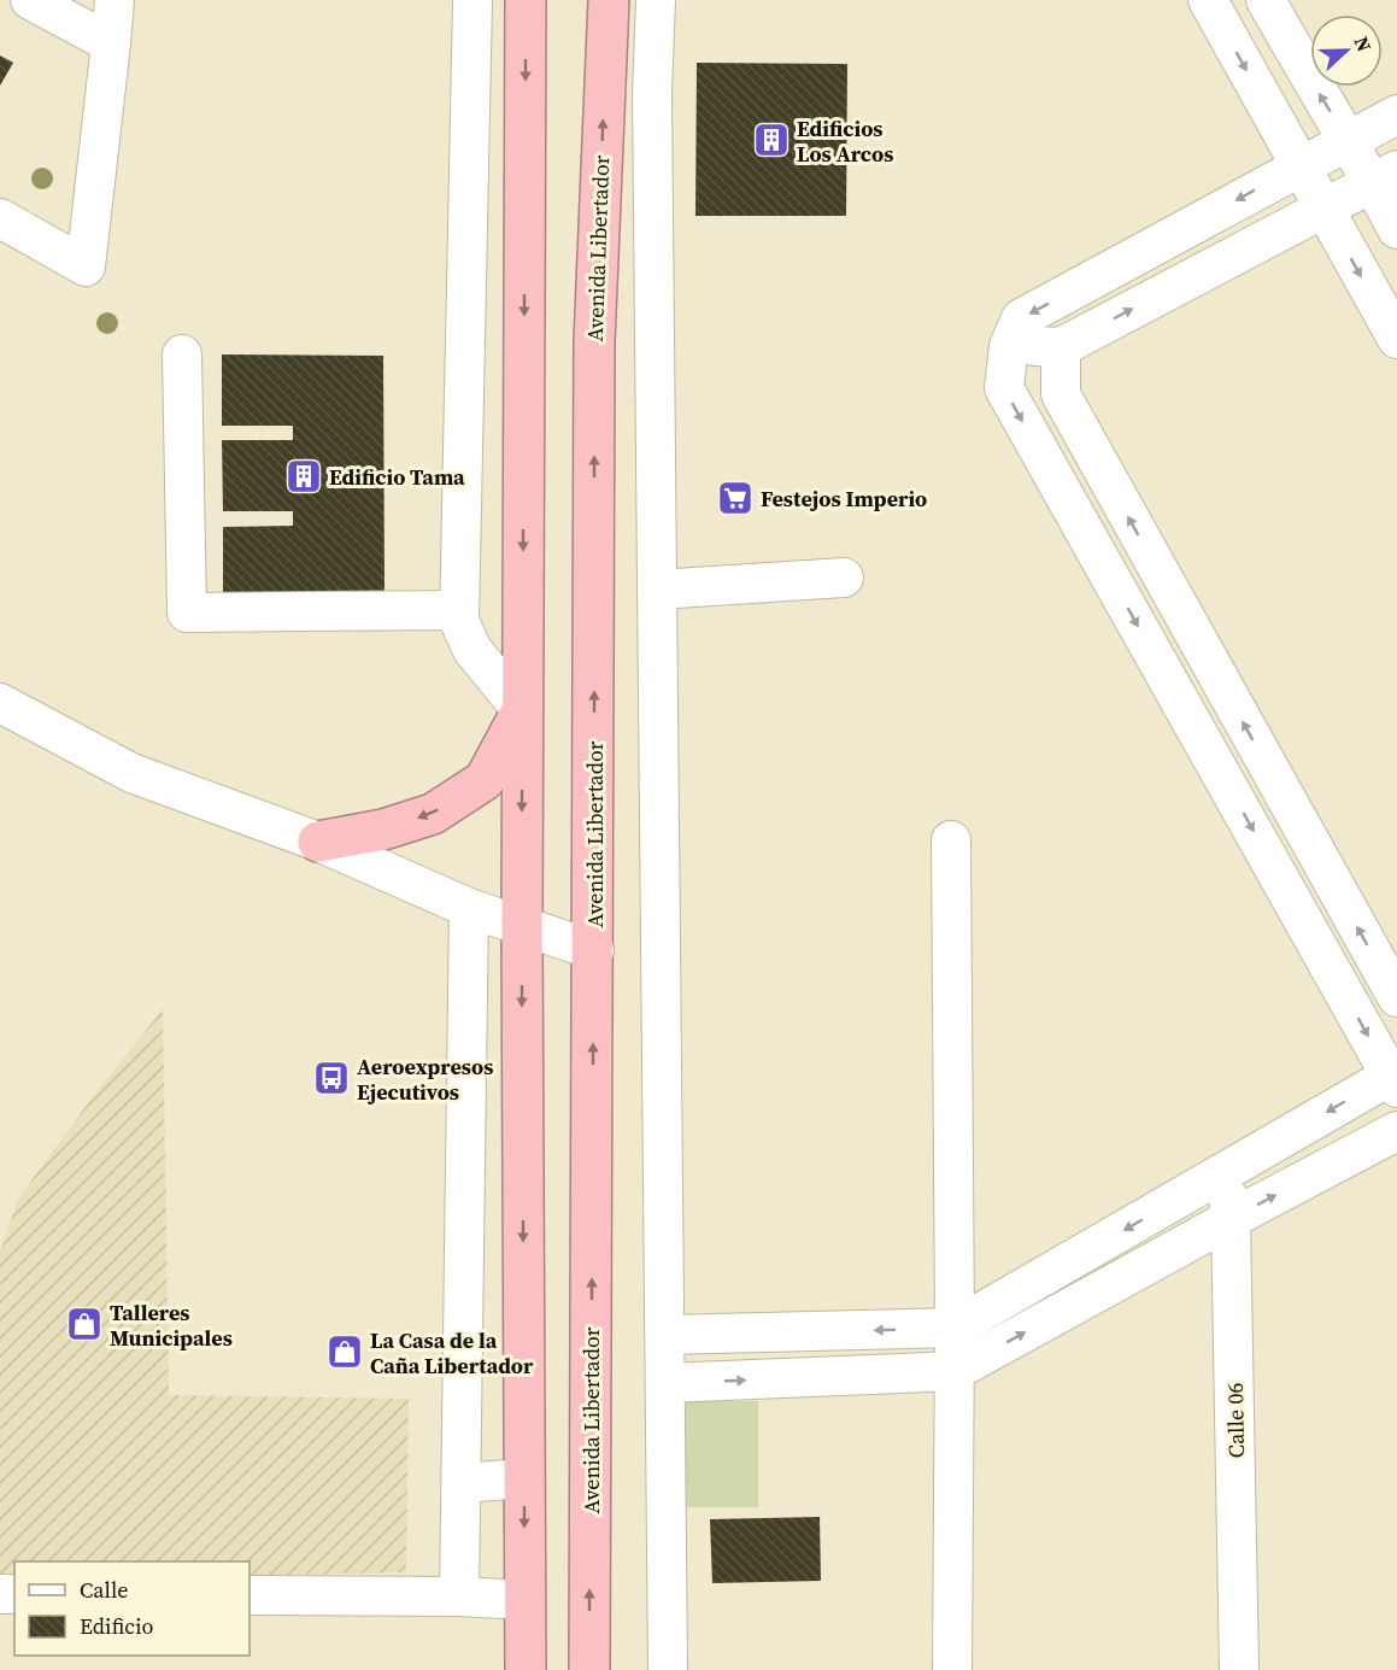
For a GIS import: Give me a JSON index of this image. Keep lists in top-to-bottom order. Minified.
{"streets":{"highway":["Avenida Libertador"],"street":["Calle 06"]},"places":{"building":["Edificios Los Arcos","Edificio Tama"],"supermarket":["Festejos Imperio"],"bus stop":["Aeroexpresos Ejecutivos"],"shop":["Talleres Municipales","La Casa de la Caña Libertador"]},"legend":["Calle","Edificio"],"north":"right"}
